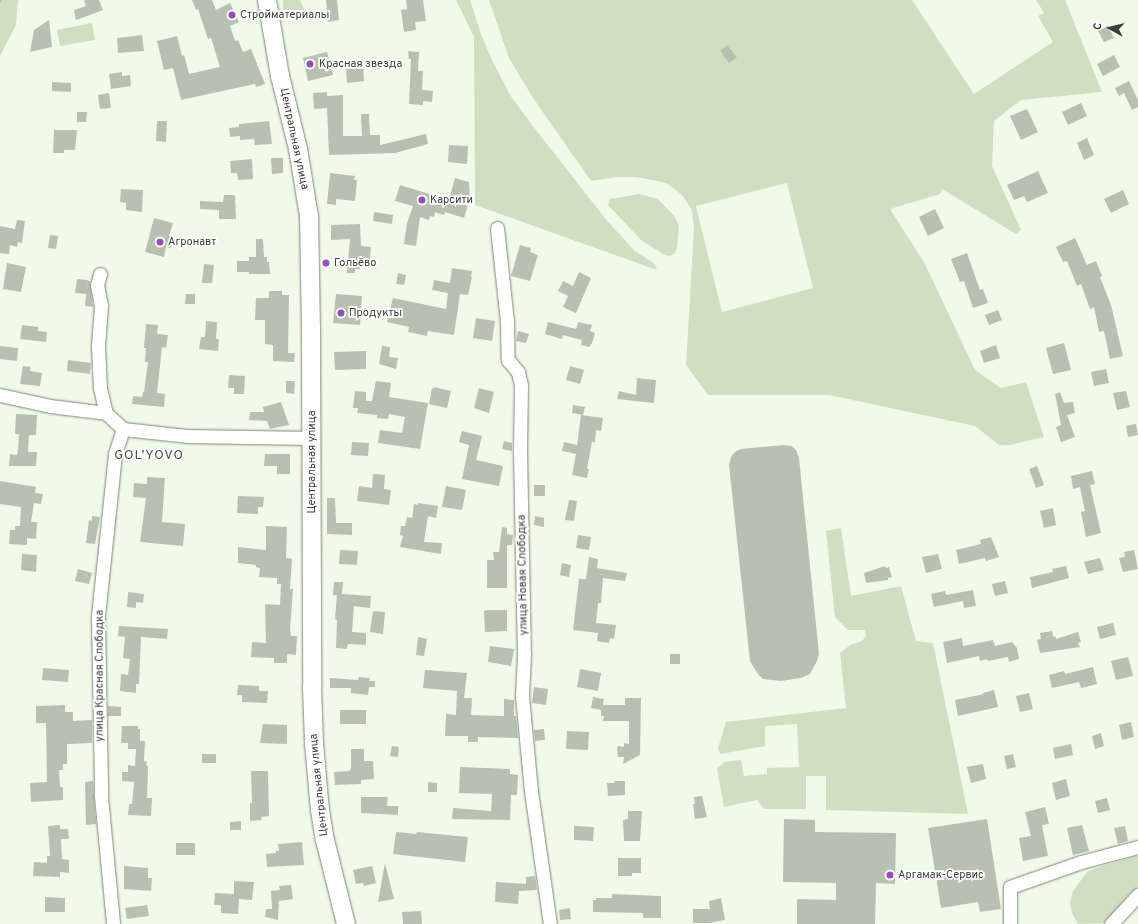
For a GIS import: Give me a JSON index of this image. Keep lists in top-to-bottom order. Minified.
{"streets":{"main road":["Центральная улица"],"street":["улица Новая Слободка","улица Красная Слободка"]},"districts":["GOL’YOVO"],"places":["Стройматериалы","Красная звезда","Карсити","Агронавт","Гольёво","Продукты","Аргамак-Сервис"],"north":"left"}
